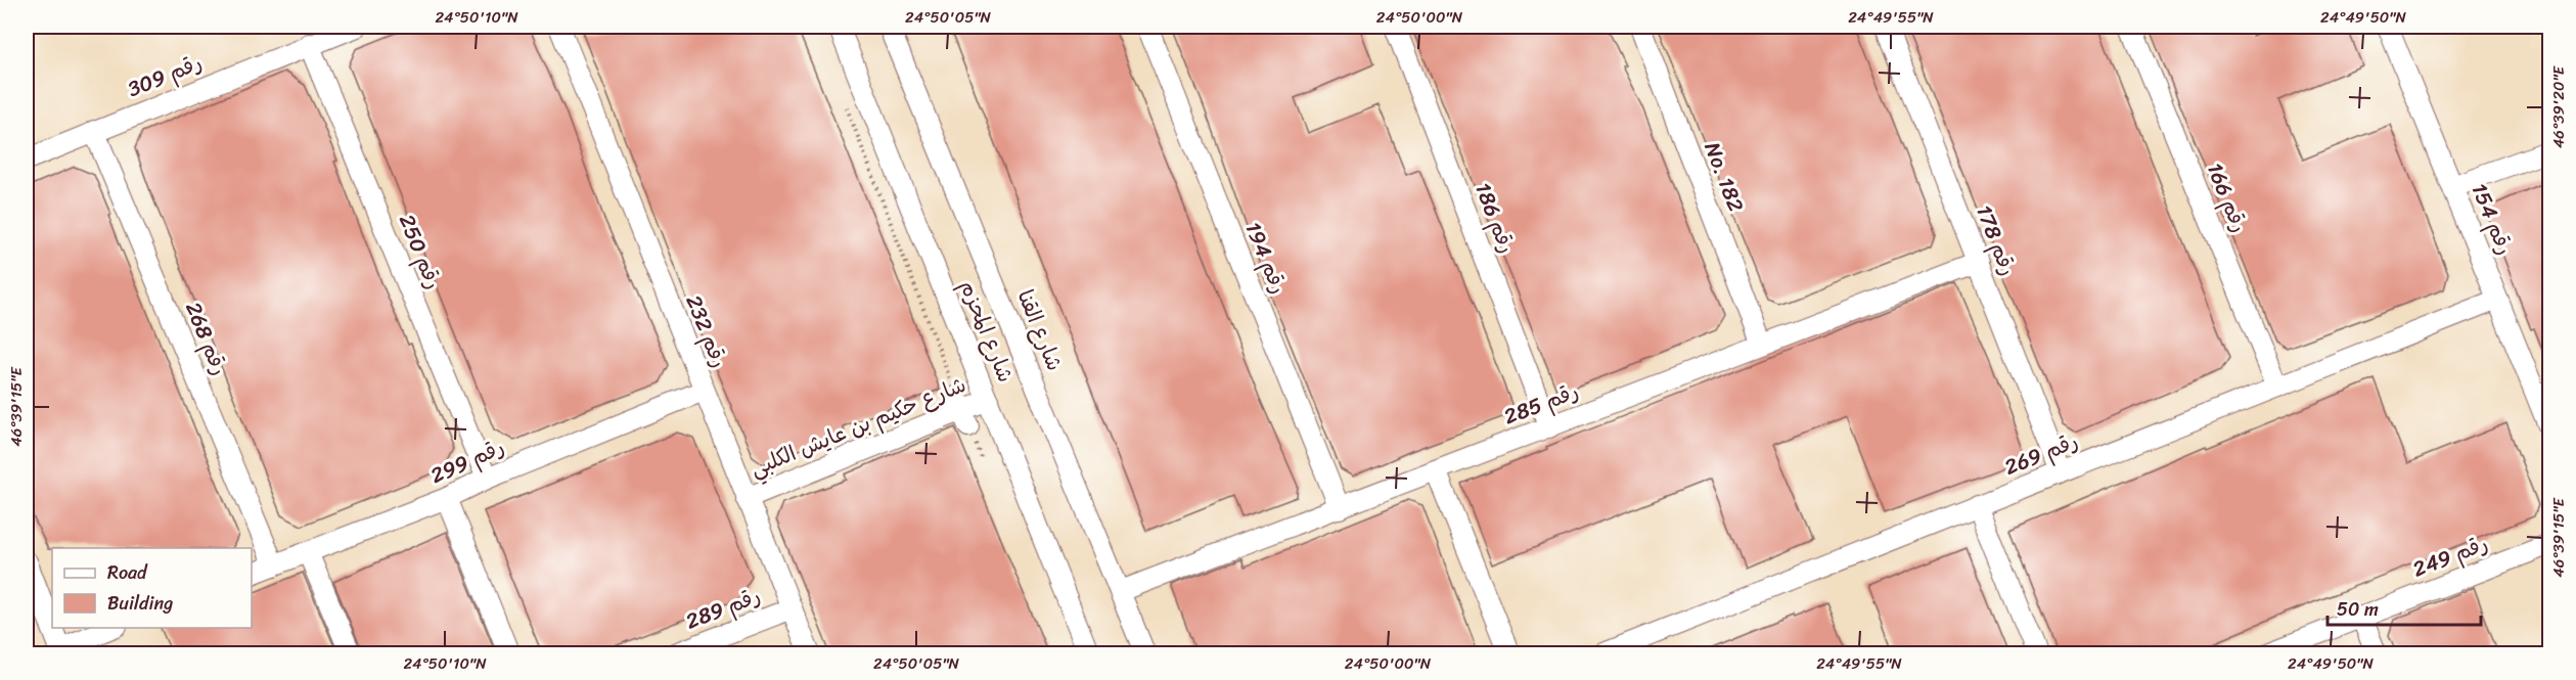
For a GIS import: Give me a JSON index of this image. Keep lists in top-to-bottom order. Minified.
{"streets":{"street":["رقم 309","No. 182","رقم 166","رقم 186","رقم 154","رقم 178","رقم 250","رقم 194","شارع القنا","رقم 232","شارع المحزم","رقم 268","رقم 285","شارع حكيم بن عايش الكلبي","رقم 269","رقم 299","رقم 249","رقم 289"]},"crossings":[["رقم 309","رقم 250"],["رقم 309","رقم 268"],["No. 182","رقم 285"],["رقم 166","رقم 269"],["رقم 186","رقم 285"],["رقم 154","رقم 269"],["رقم 178","رقم 285"],["رقم 178","رقم 269"],["رقم 250","رقم 299"],["رقم 194","رقم 285"],["شارع القنا","رقم 285"],["رقم 232","شارع حكيم بن عايش الكلبي"],["رقم 232","رقم 299"],["رقم 232","رقم 289"],["شارع المحزم","شارع حكيم بن عايش الكلبي"],["رقم 268","رقم 299"]],"legend":["Road","Building"],"scale_bar":"50 m","coordinates":["24°50'10\"N","24°50'05\"N","24°50'00\"N","24°49'55\"N","24°49'50\"N","46°39'20\"E","46°39'15\"E"]}
